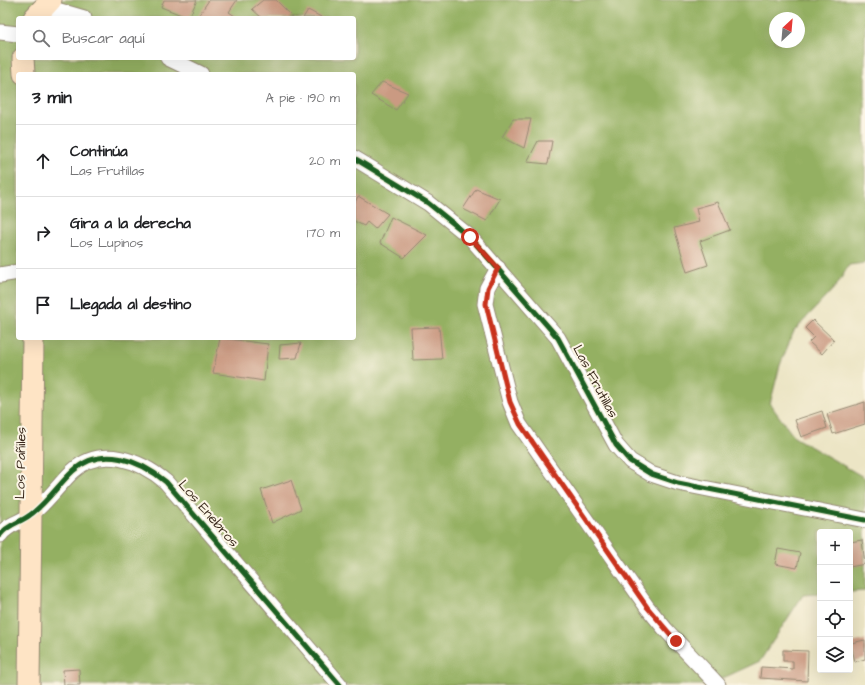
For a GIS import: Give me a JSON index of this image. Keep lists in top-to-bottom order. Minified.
{"streets":{"street":["Las Frutillas","Los Pañiles","Los Enebros"]},"crossings":[["Los Pañiles","Los Enebros"]],"north":"top right","page":{"search":"Buscar aquí","heading":["3 min","A pie · 190 m"],"list":[["Continúa","Las Frutillas","20 m"],["Gira a la derecha","Los Lupinos","170 m"],"Llegada al destino"],"map_buttons":["+","−"]}}
